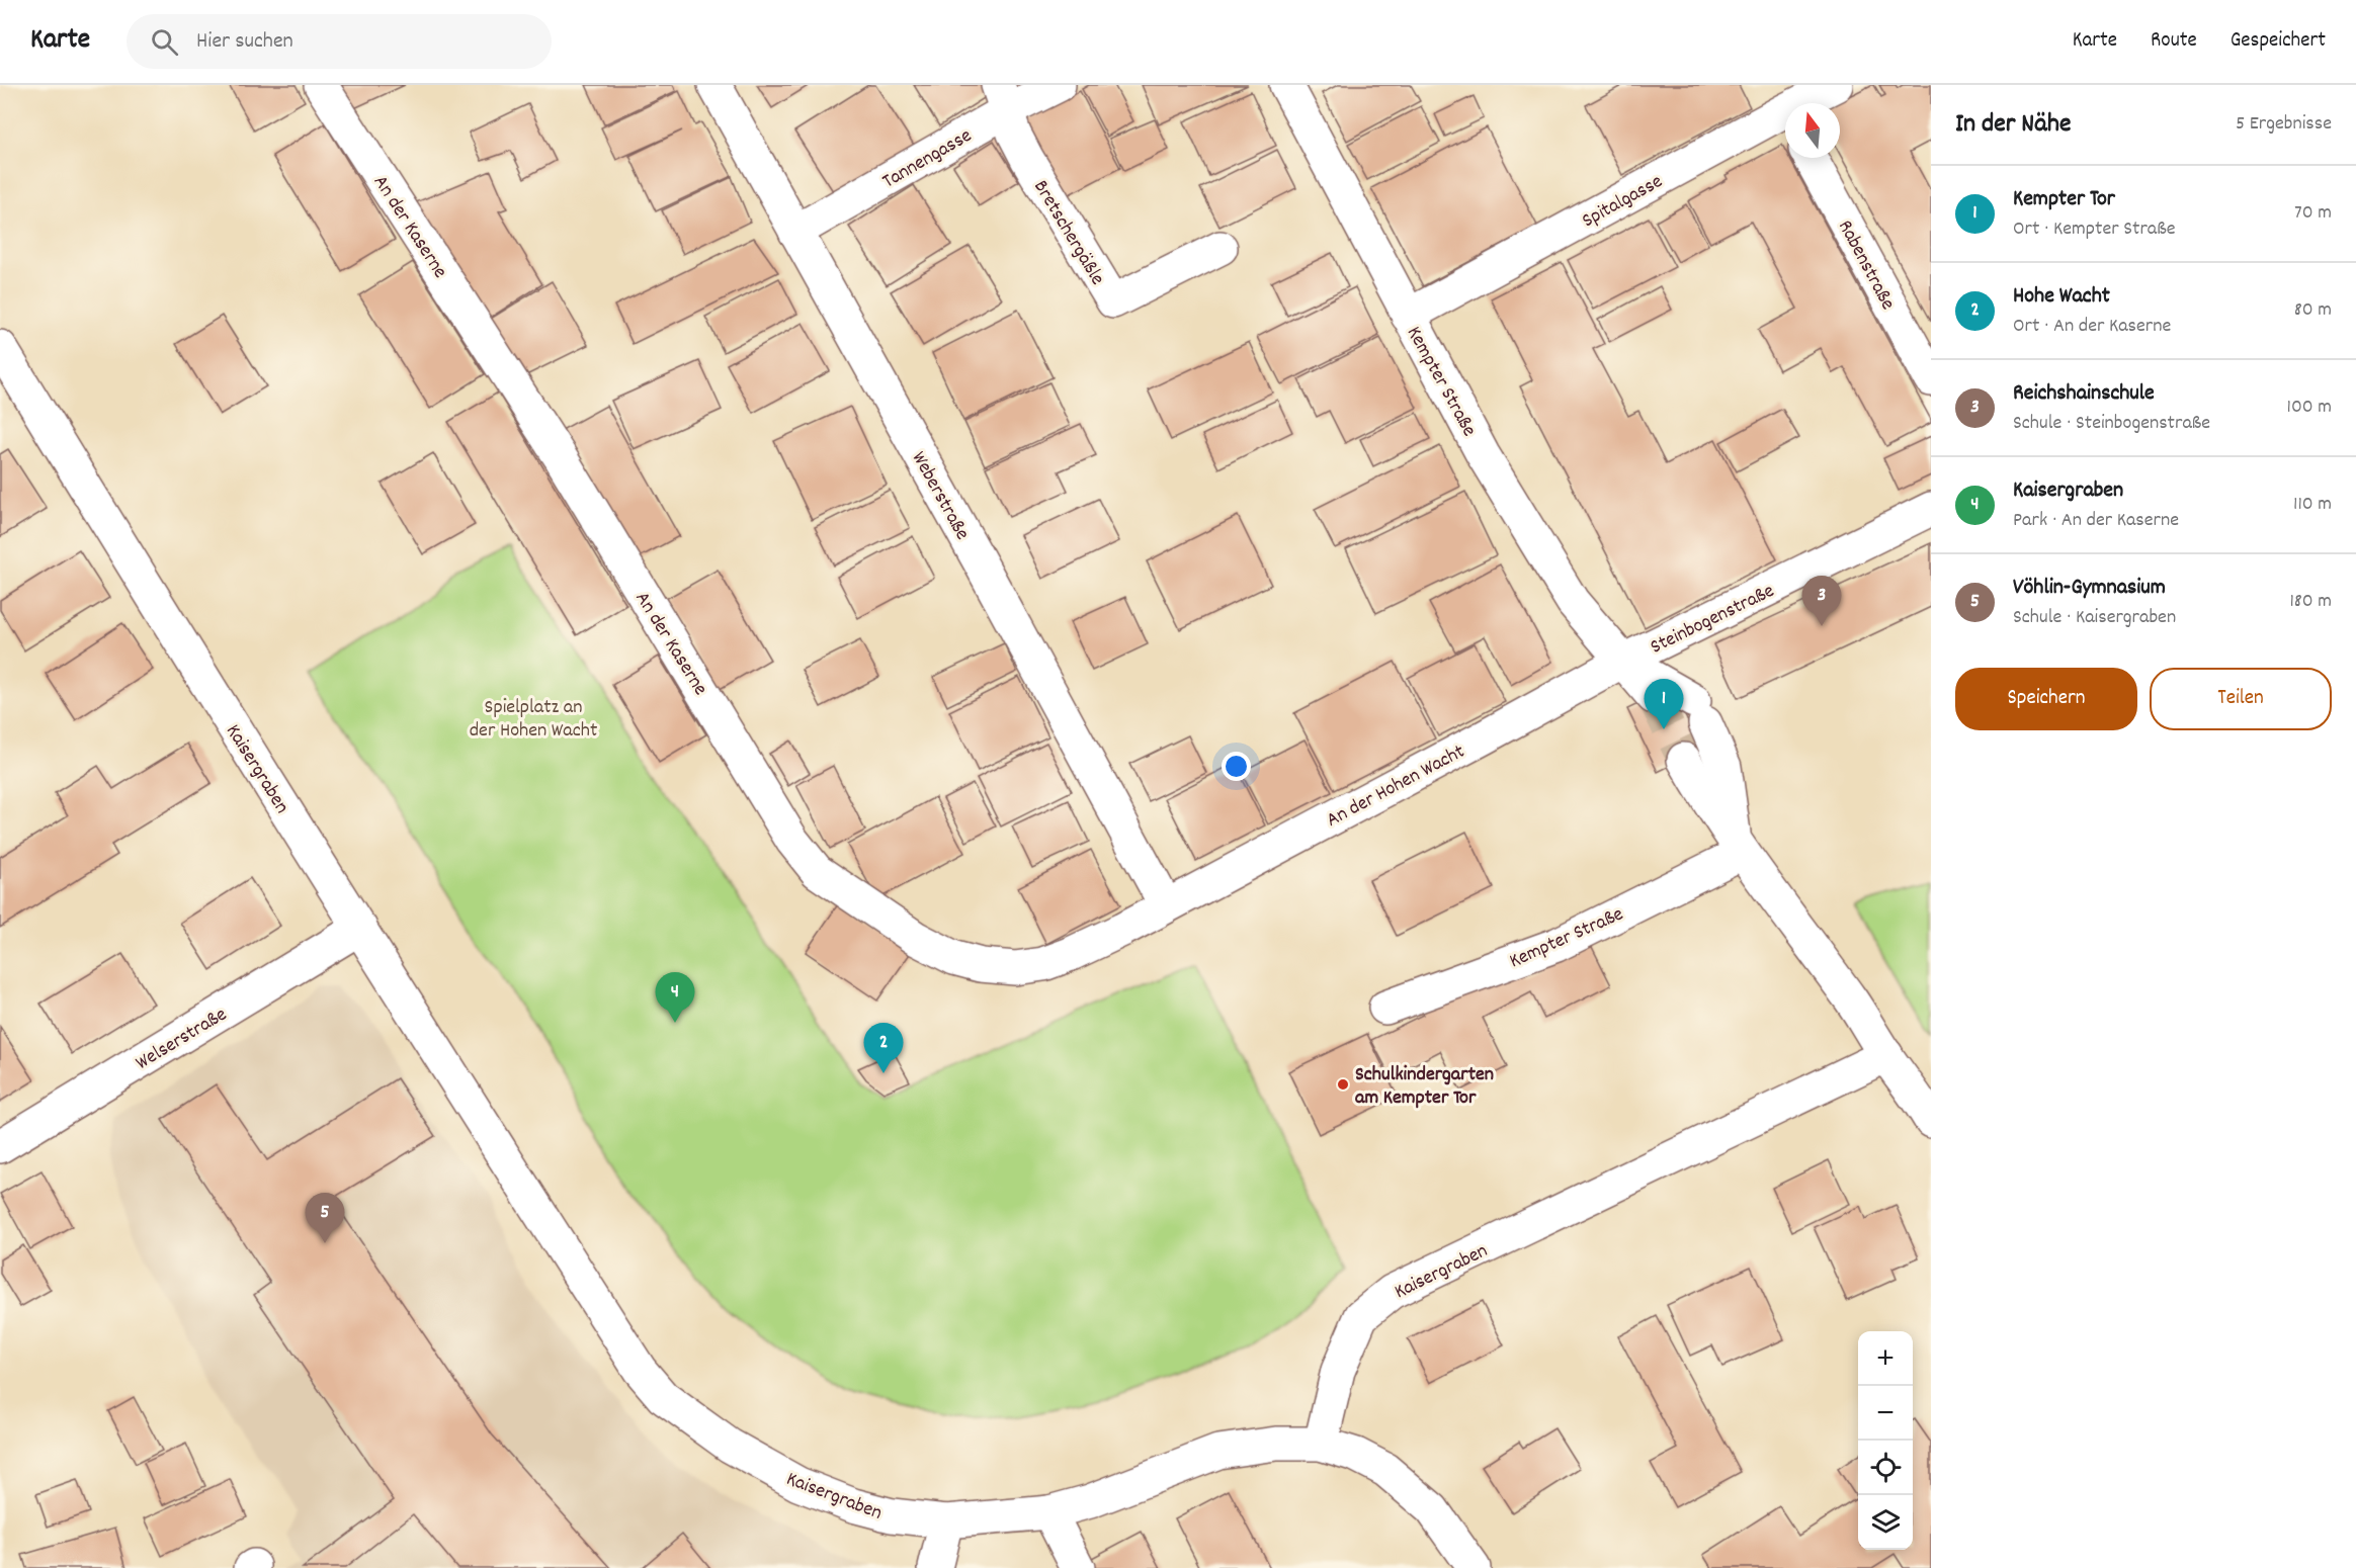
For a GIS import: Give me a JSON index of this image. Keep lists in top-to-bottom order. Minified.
{"streets":{"street":["Tannengasse","Spitalgasse","An der Kaserne","Bretschergäßle","Rabenstraße","Kempter Straße","Weberstraße","Steinbogenstraße","Kaisergraben","An der Hohen Wacht","Welserstraße"]},"crossings":[["Tannengasse","Bretschergäßle"],["Tannengasse","Weberstraße"],["Spitalgasse","Kempter Straße"],["An der Kaserne","Weberstraße"],["An der Kaserne","An der Hohen Wacht"],["Kempter Straße","Steinbogenstraße"],["Kempter Straße","Kaisergraben"],["Kempter Straße","An der Hohen Wacht"],["Weberstraße","An der Hohen Wacht"],["Steinbogenstraße","An der Hohen Wacht"],["Kaisergraben","Welserstraße"]],"parks":["Spielplatz an der Hohen Wacht"],"places":["Schulkindergarten am Kempter Tor"],"north":"top","page":{"header":"Karte","search":"Hier suchen","nav":["Karte","Route","Gespeichert"],"heading":["In der Nähe","5 Ergebnisse"],"list":[{"mark":"1","name":"Kempter Tor","note":"Ort · Kempter Straße","value":"70 m"},{"mark":"2","name":"Hohe Wacht","note":"Ort · An der Kaserne","value":"80 m"},{"mark":"3","name":"Reichshainschule","note":"Schule · Steinbogenstraße","value":"100 m"},{"mark":"4","name":"Kaisergraben","note":"Park · An der Kaserne","value":"110 m"},{"mark":"5","name":"Vöhlin-Gymnasium","note":"Schule · Kaisergraben","value":"180 m"}],"pins":["3","1","4","2","5"],"buttons":["Speichern","Teilen"],"map_buttons":["+","−"]}}
